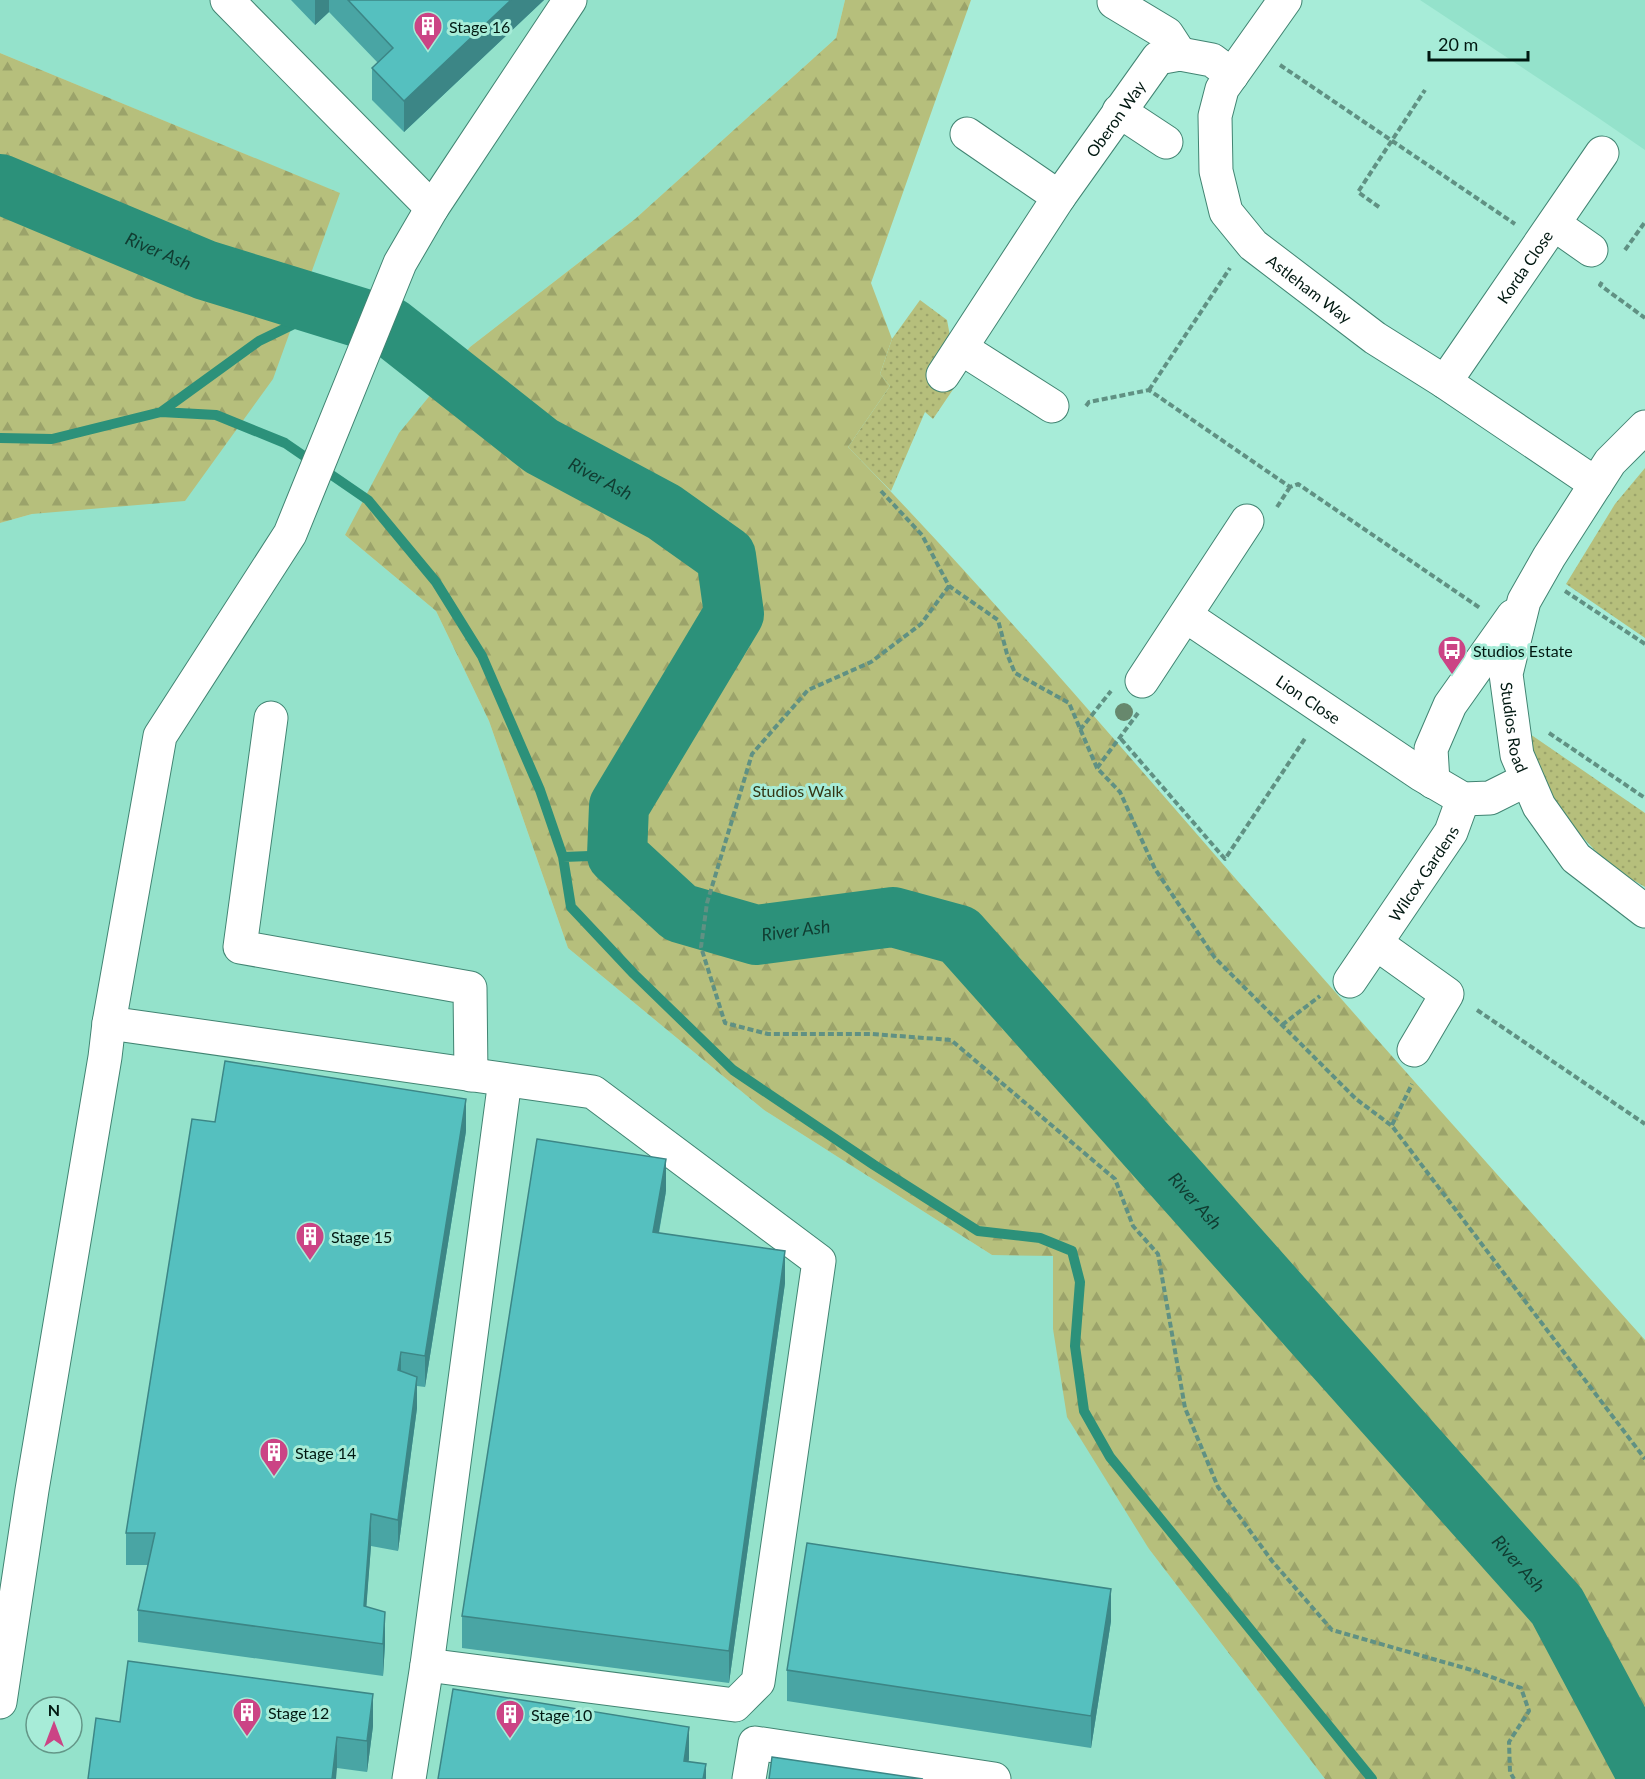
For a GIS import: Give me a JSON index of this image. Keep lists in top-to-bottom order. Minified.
{"streets":{"street":["Oberon Way","Korda Close","Astleham Way","Lion Close","Studios Road","Wilcox Gardens"]},"crossings":[["Korda Close","Astleham Way"],["Astleham Way","Studios Road"],["Lion Close","Wilcox Gardens"]],"water":["River Ash"],"parks":["Studios Walk"],"places":{"building":["Stage 16","Stage 15","Stage 14","Stage 12","Stage 10"],"bus stop":["Studios Estate"]},"scale_bar":"20 m","north":"top"}
